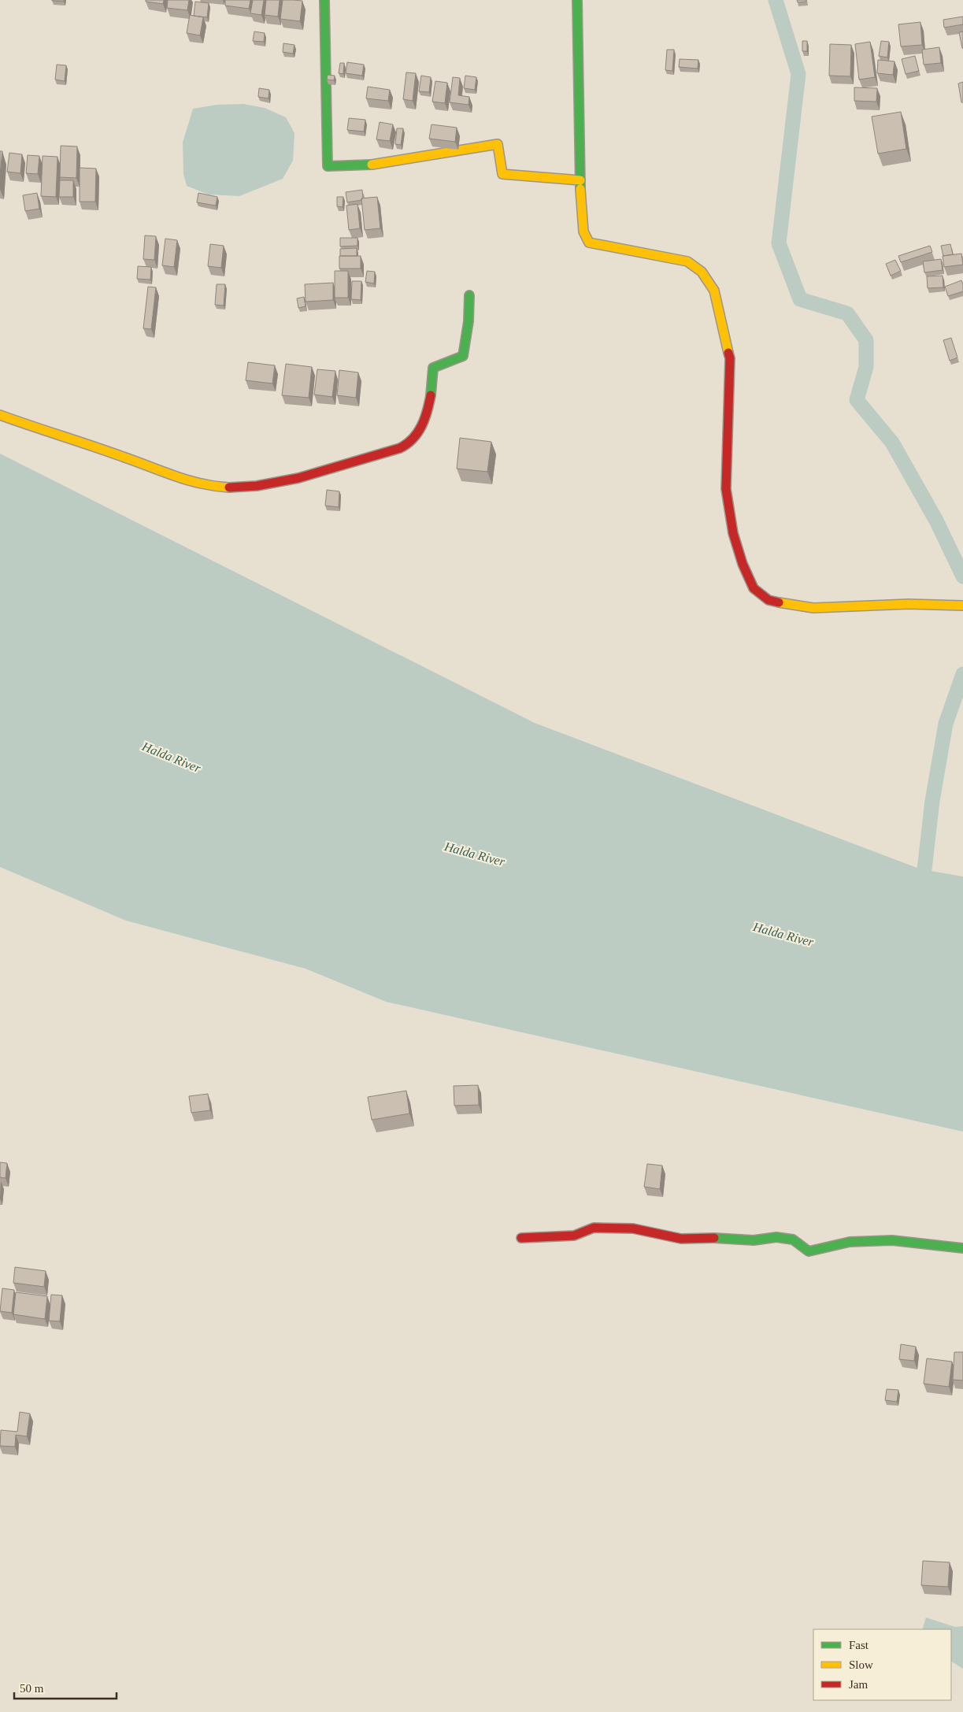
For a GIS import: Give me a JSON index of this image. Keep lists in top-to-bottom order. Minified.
{"water":["Halda River"],"legend":["Fast","Slow","Jam"],"scale_bar":"50 m"}
